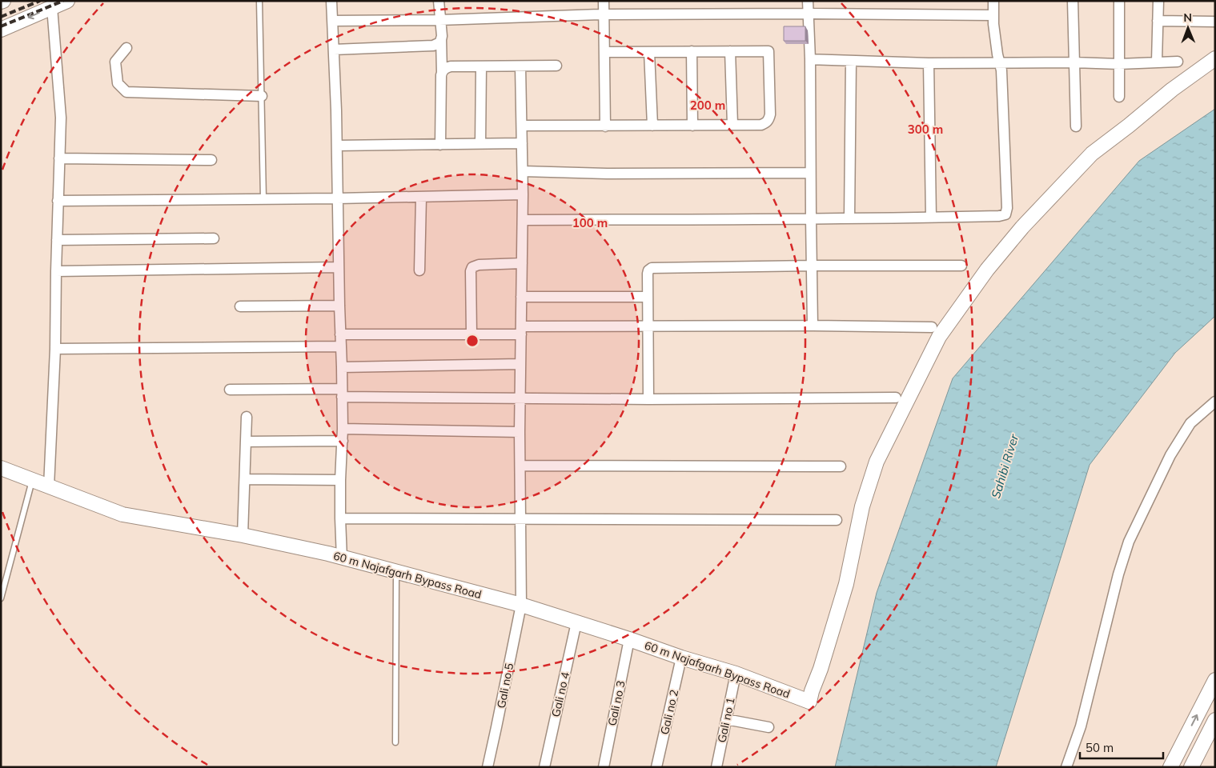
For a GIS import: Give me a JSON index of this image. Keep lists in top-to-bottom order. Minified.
{"streets":{"street":["60 m Najafgarh Bypass Road","Gali no 5","Gali no 4","Gali no 3","Gali no 2","Gali no 1"]},"crossings":[["60 m Najafgarh Bypass Road","Gali no 5"],["60 m Najafgarh Bypass Road","Gali no 4"],["60 m Najafgarh Bypass Road","Gali no 3"],["60 m Najafgarh Bypass Road","Gali no 2"],["60 m Najafgarh Bypass Road","Gali no 1"]],"water":["Sahibi River"],"scale_bar":"50 m","north":"top","rings":["200 m","300 m","100 m"]}
